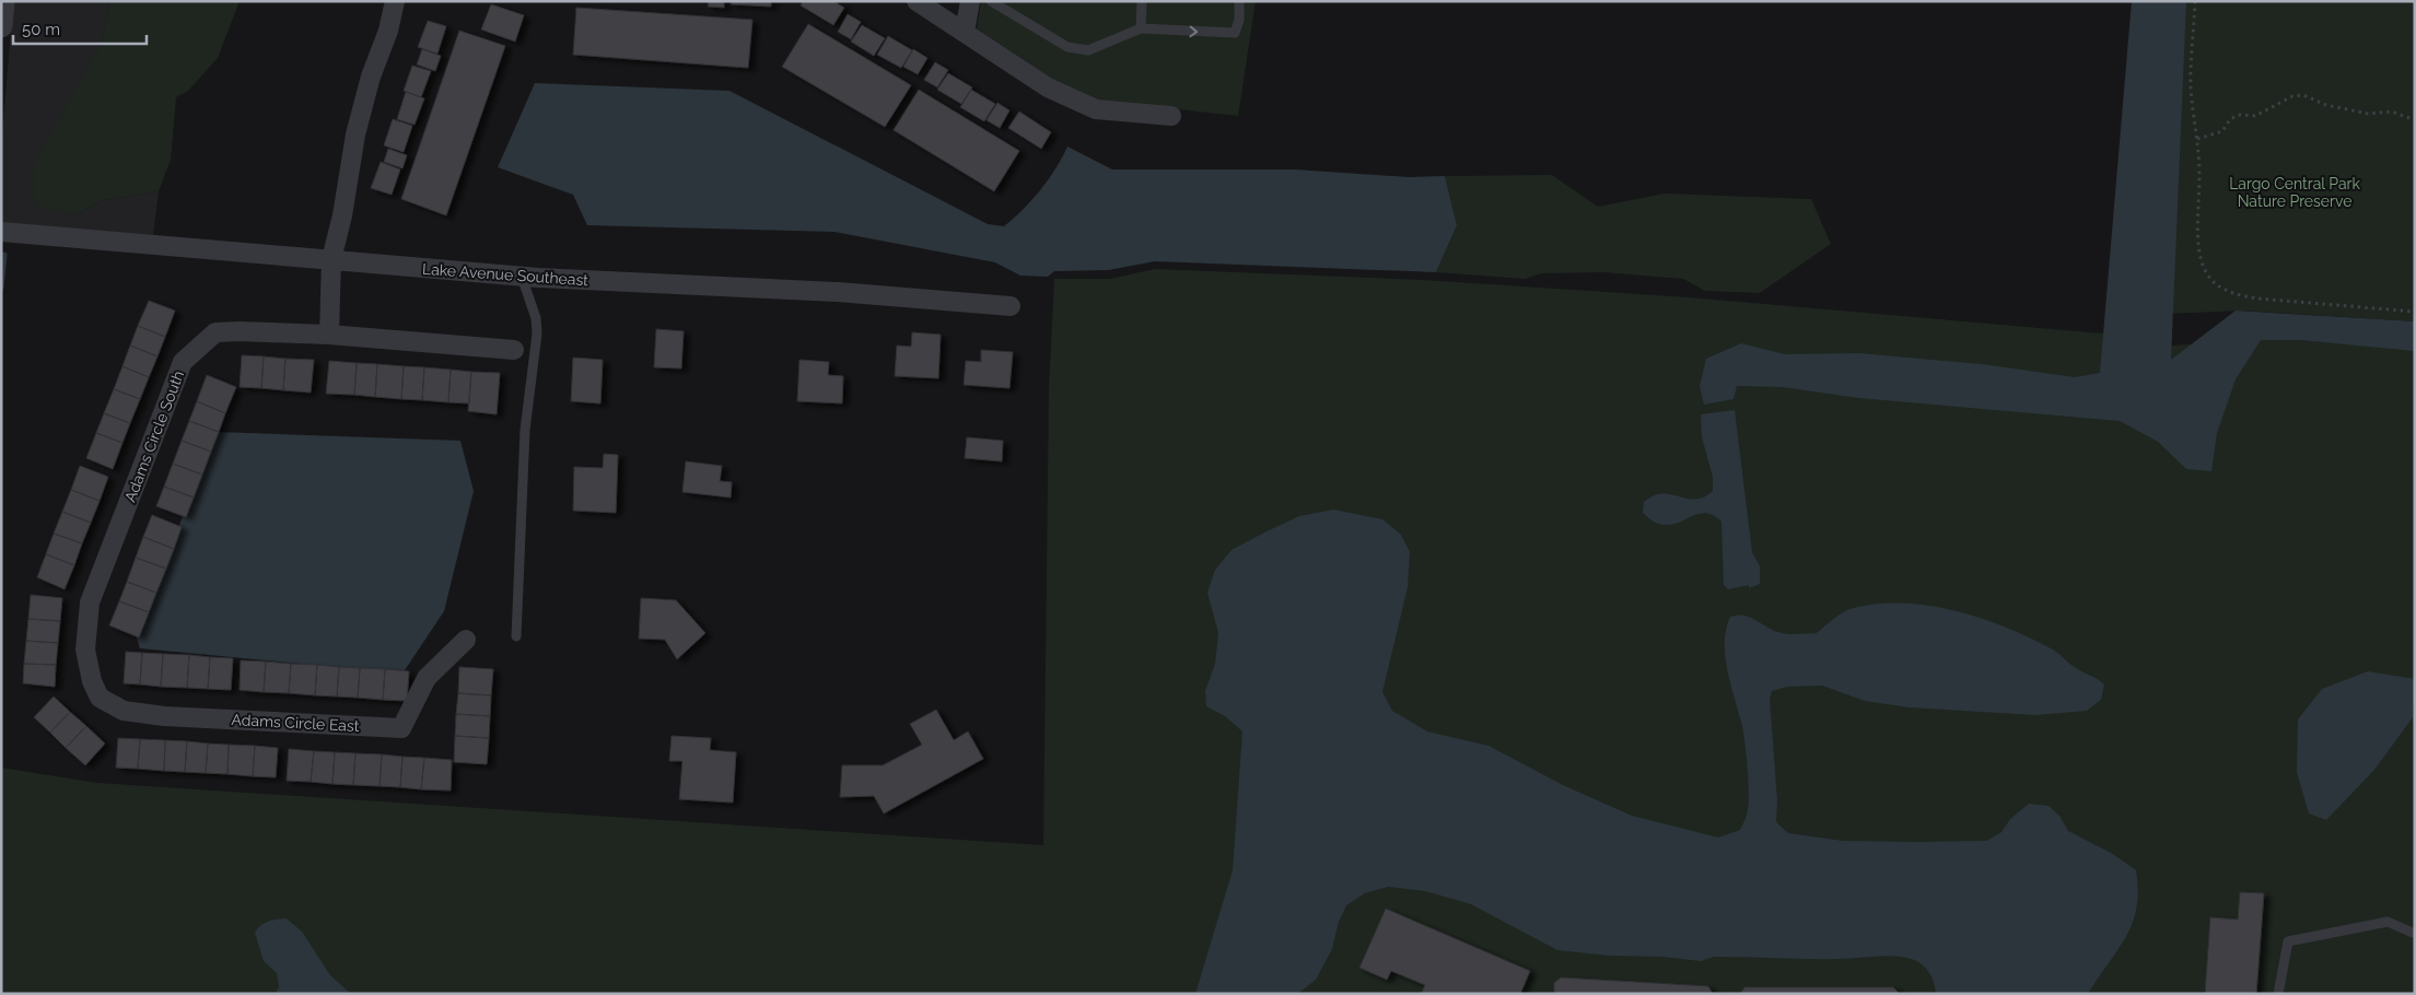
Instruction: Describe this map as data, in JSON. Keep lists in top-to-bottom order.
{
  "streets": {
    "street": ["Lake Avenue Southeast", "Adams Circle South", "Adams Circle East"]
  },
  "crossings": [
    ["Adams Circle South", "Adams Circle East"]
  ],
  "parks": ["Largo Central Park Nature Preserve"],
  "scale_bar": "50 m"
}
